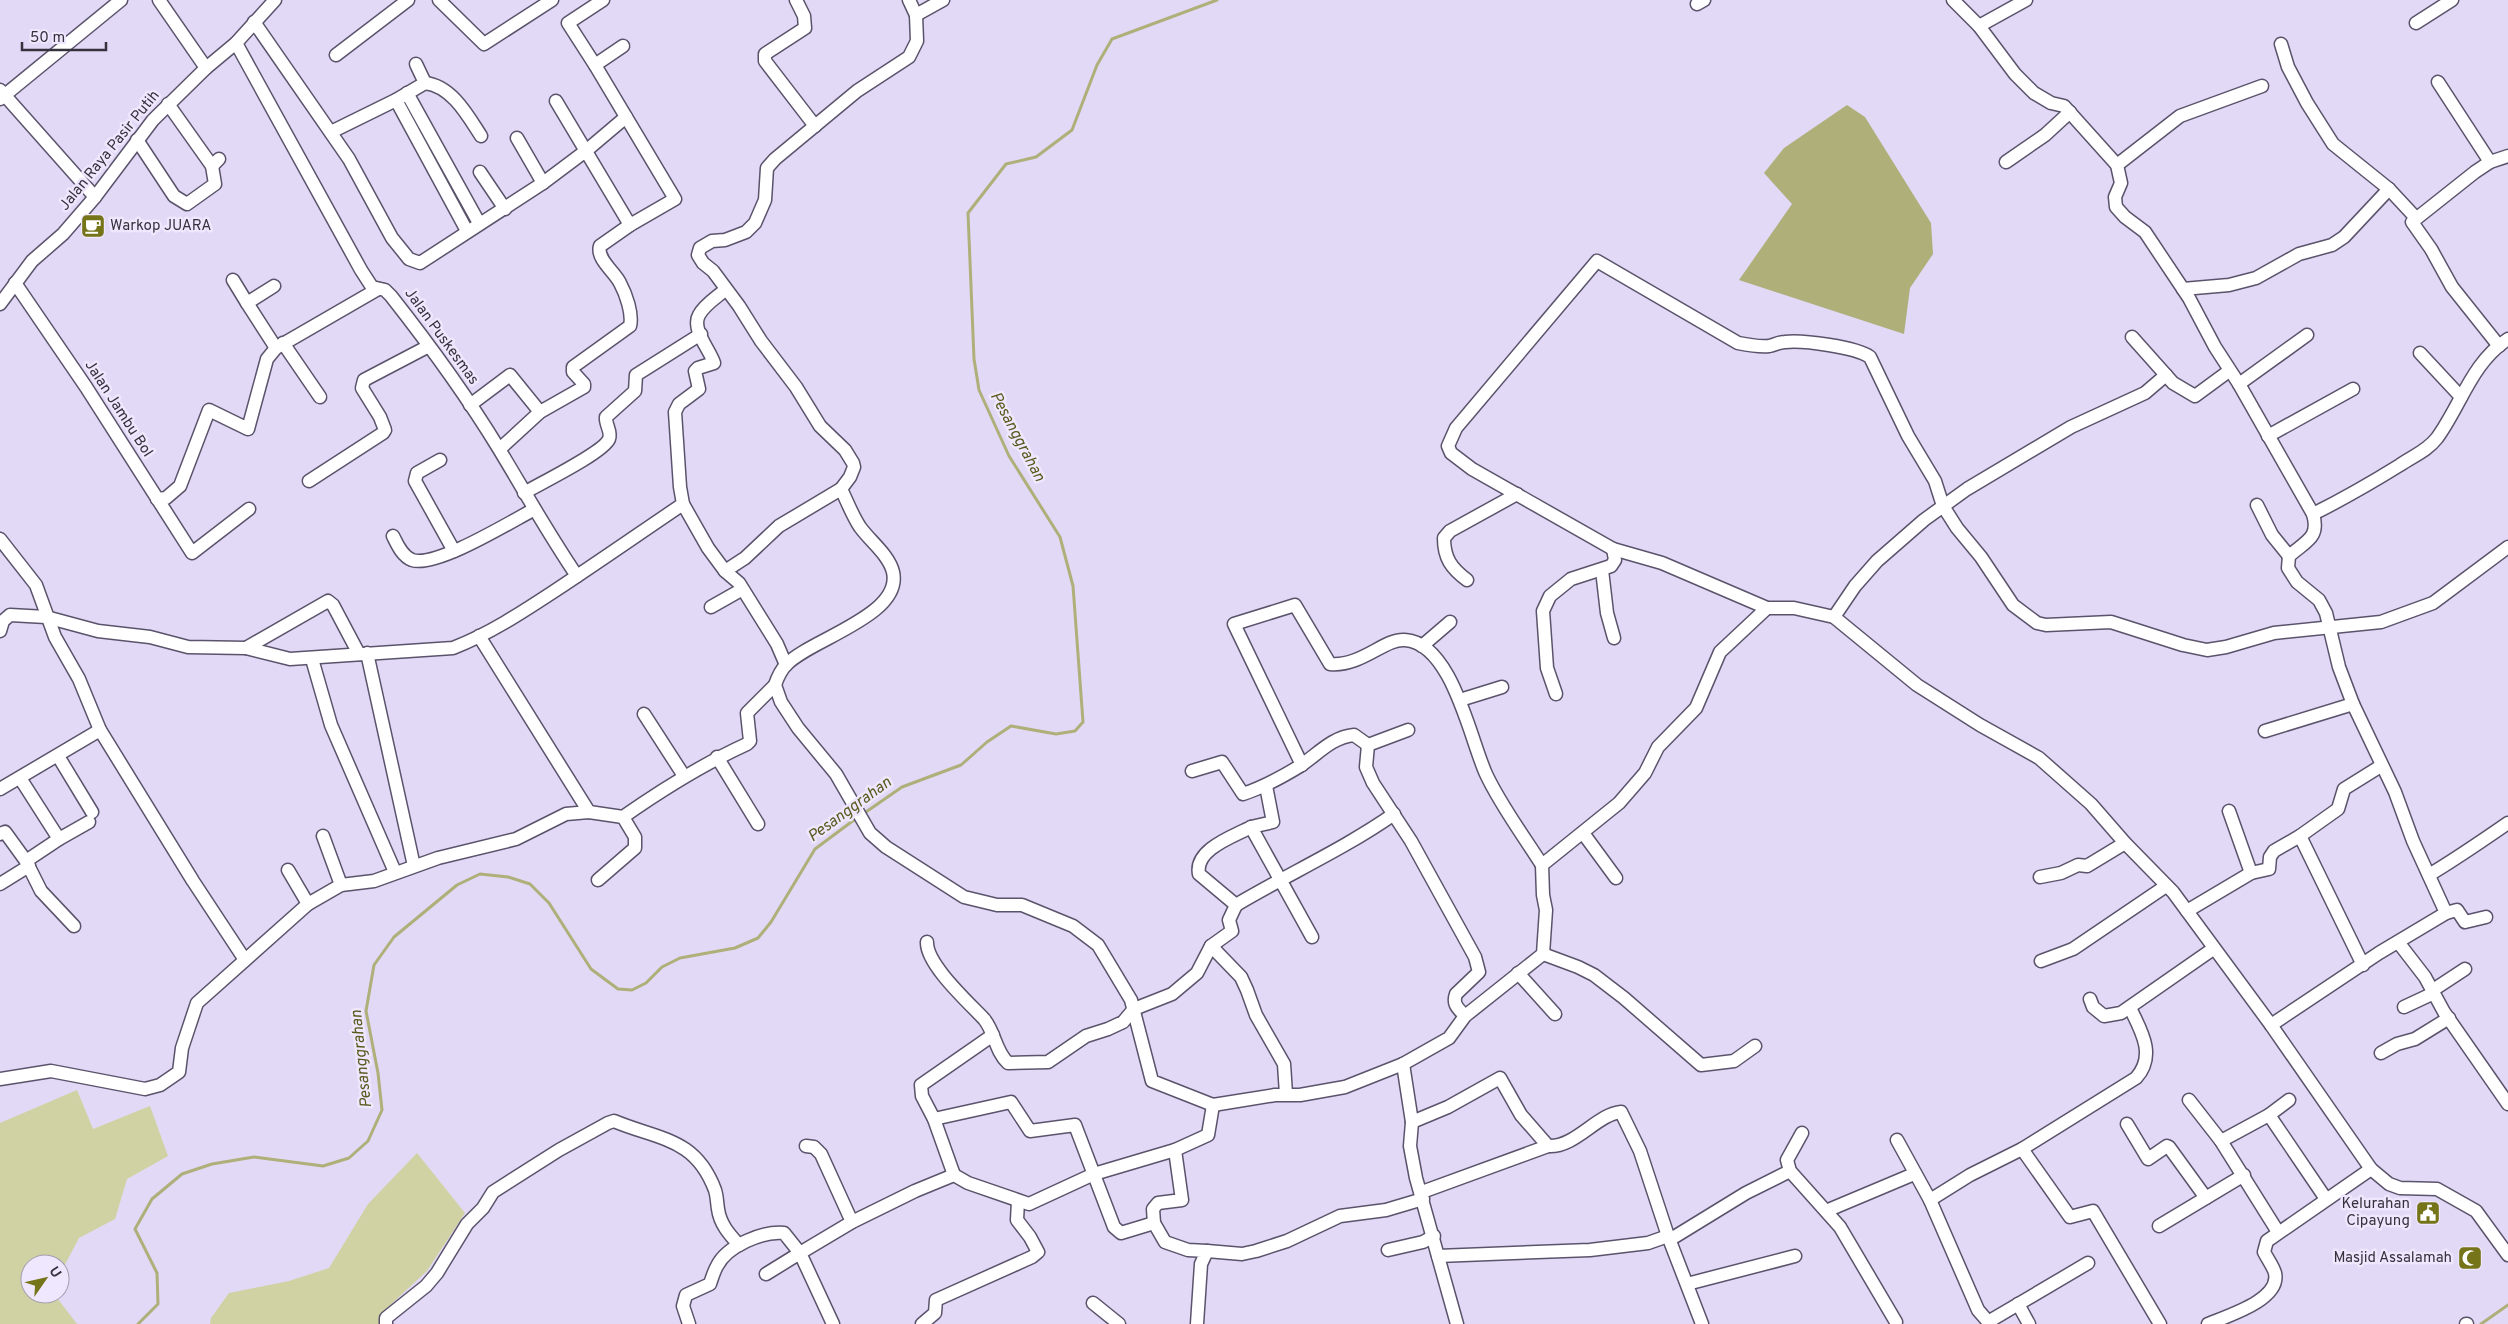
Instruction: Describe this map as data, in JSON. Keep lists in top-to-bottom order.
{
  "streets": {
    "street": ["Jalan Raya Pasir Putih", "Jalan Puskesmas", "Jalan Jambu Bol"]
  },
  "crossings": [
    ["Jalan Raya Pasir Putih", "Jalan Puskesmas"],
    ["Jalan Raya Pasir Putih", "Jalan Jambu Bol"]
  ],
  "water": ["Pesanggrahan"],
  "places": {
    "cafe": ["Warkop JUARA"],
    "public building": ["Kelurahan Cipayung"],
    "mosque": ["Masjid Assalamah"]
  },
  "scale_bar": "50 m",
  "north": "top right"
}
